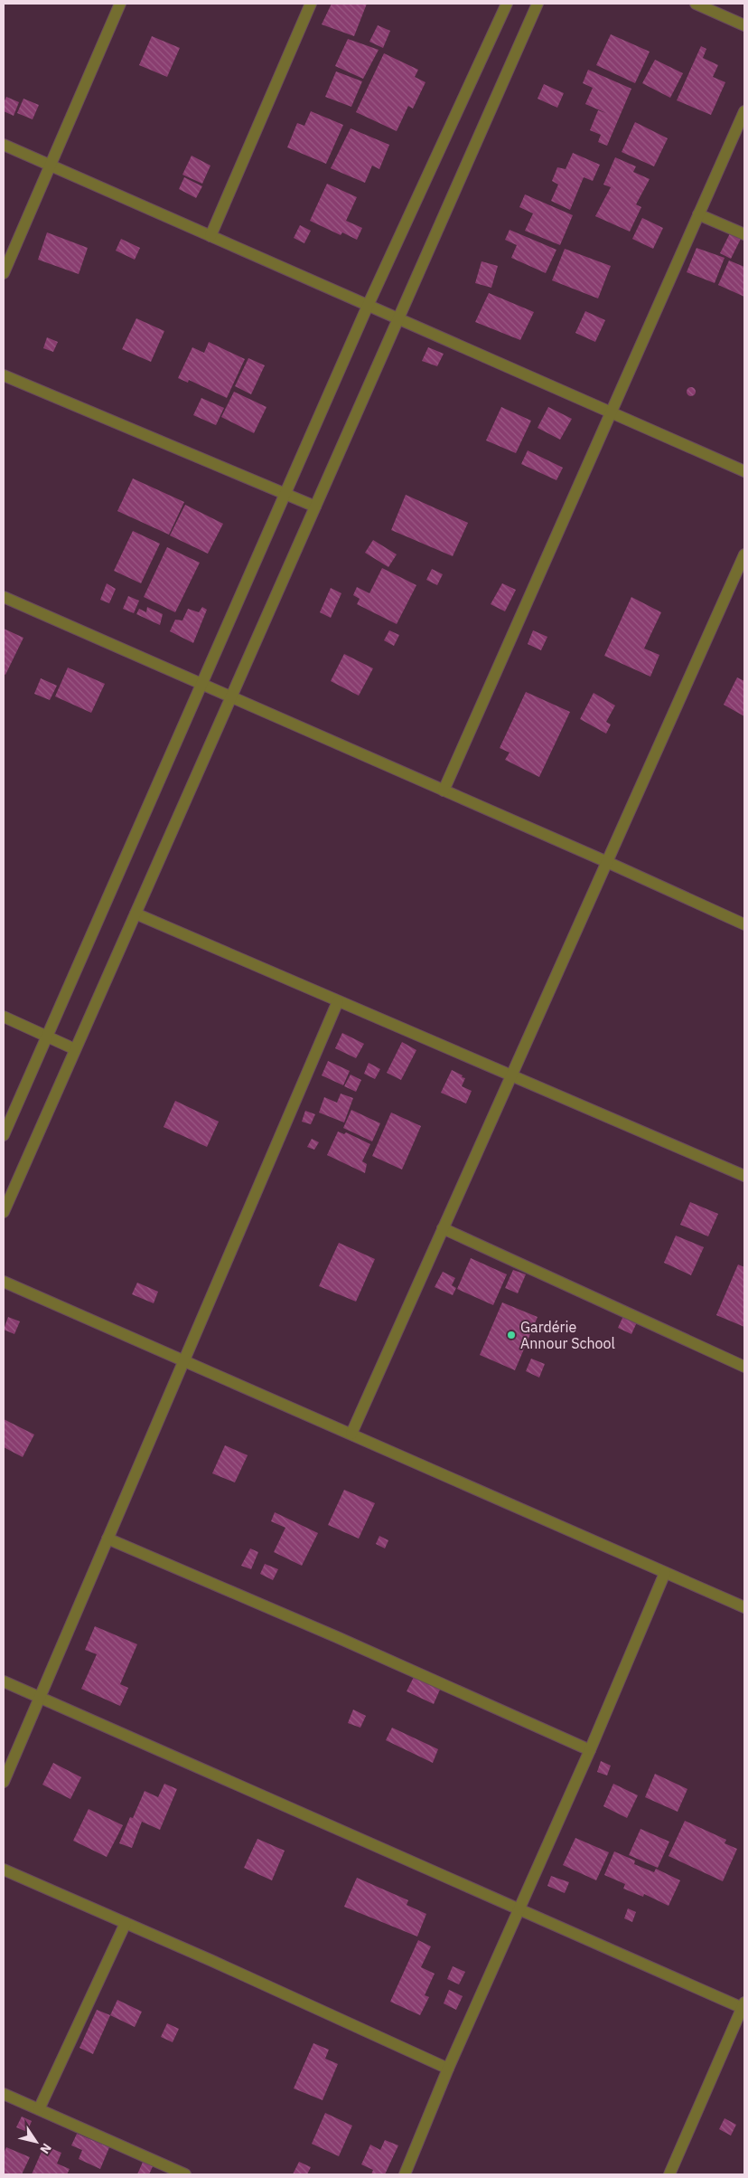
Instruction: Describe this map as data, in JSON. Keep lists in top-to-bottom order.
{
  "places": ["Gardérie Annour School"],
  "north": "bottom right"
}
